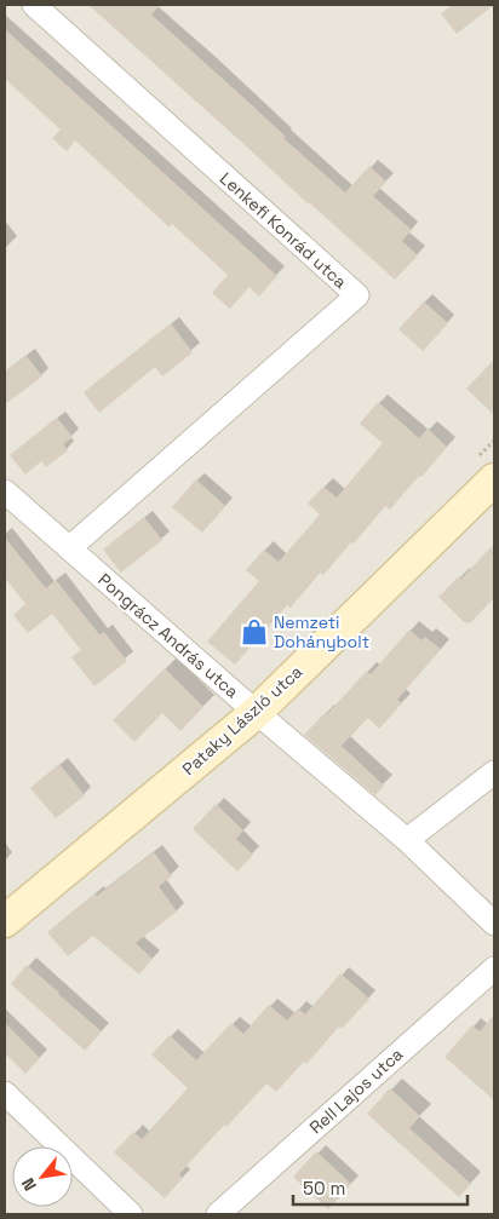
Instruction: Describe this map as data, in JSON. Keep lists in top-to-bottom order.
{
  "streets": {
    "street": [
      "Lenkefi Konrád utca",
      "Pongrácz András utca",
      "Pataky László utca",
      "Rell Lajos utca"
    ]
  },
  "crossings": [
    ["Lenkefi Konrád utca", "Pongrácz András utca"],
    ["Pongrácz András utca", "Pataky László utca"]
  ],
  "places": {
    "shop": ["Nemzeti Dohánybolt"]
  },
  "scale_bar": "50 m",
  "north": "bottom left"
}
